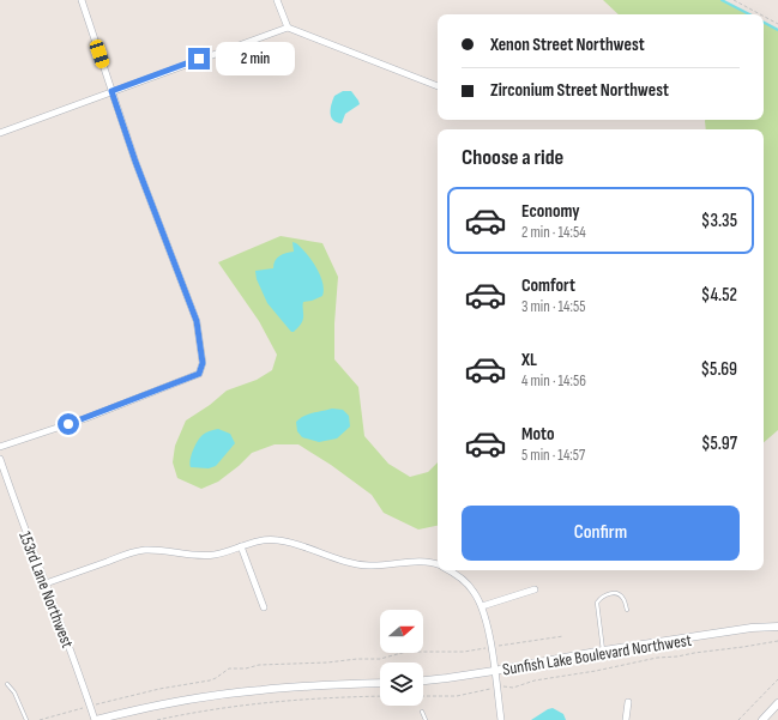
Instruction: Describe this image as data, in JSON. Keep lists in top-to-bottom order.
{
  "streets": {
    "street": ["153rd Lane Northwest", "Sunfish Lake Boulevard Northwest"]
  },
  "north": "right",
  "page": {
    "banner": ["Xenon Street Northwest", "Zirconium Street Northwest"],
    "bubble": "2 min",
    "heading": "Choose a ride",
    "list": [
      {
        "name": "Economy",
        "note": "2 min · 14:54",
        "value": "$3.35"
      },
      {
        "name": "Comfort",
        "note": "3 min · 14:55",
        "value": "$4.52"
      },
      {
        "name": "XL",
        "note": "4 min · 14:56",
        "value": "$5.69"
      },
      {
        "name": "Moto",
        "note": "5 min · 14:57",
        "value": "$5.97"
      }
    ],
    "buttons": "Confirm"
  }
}
